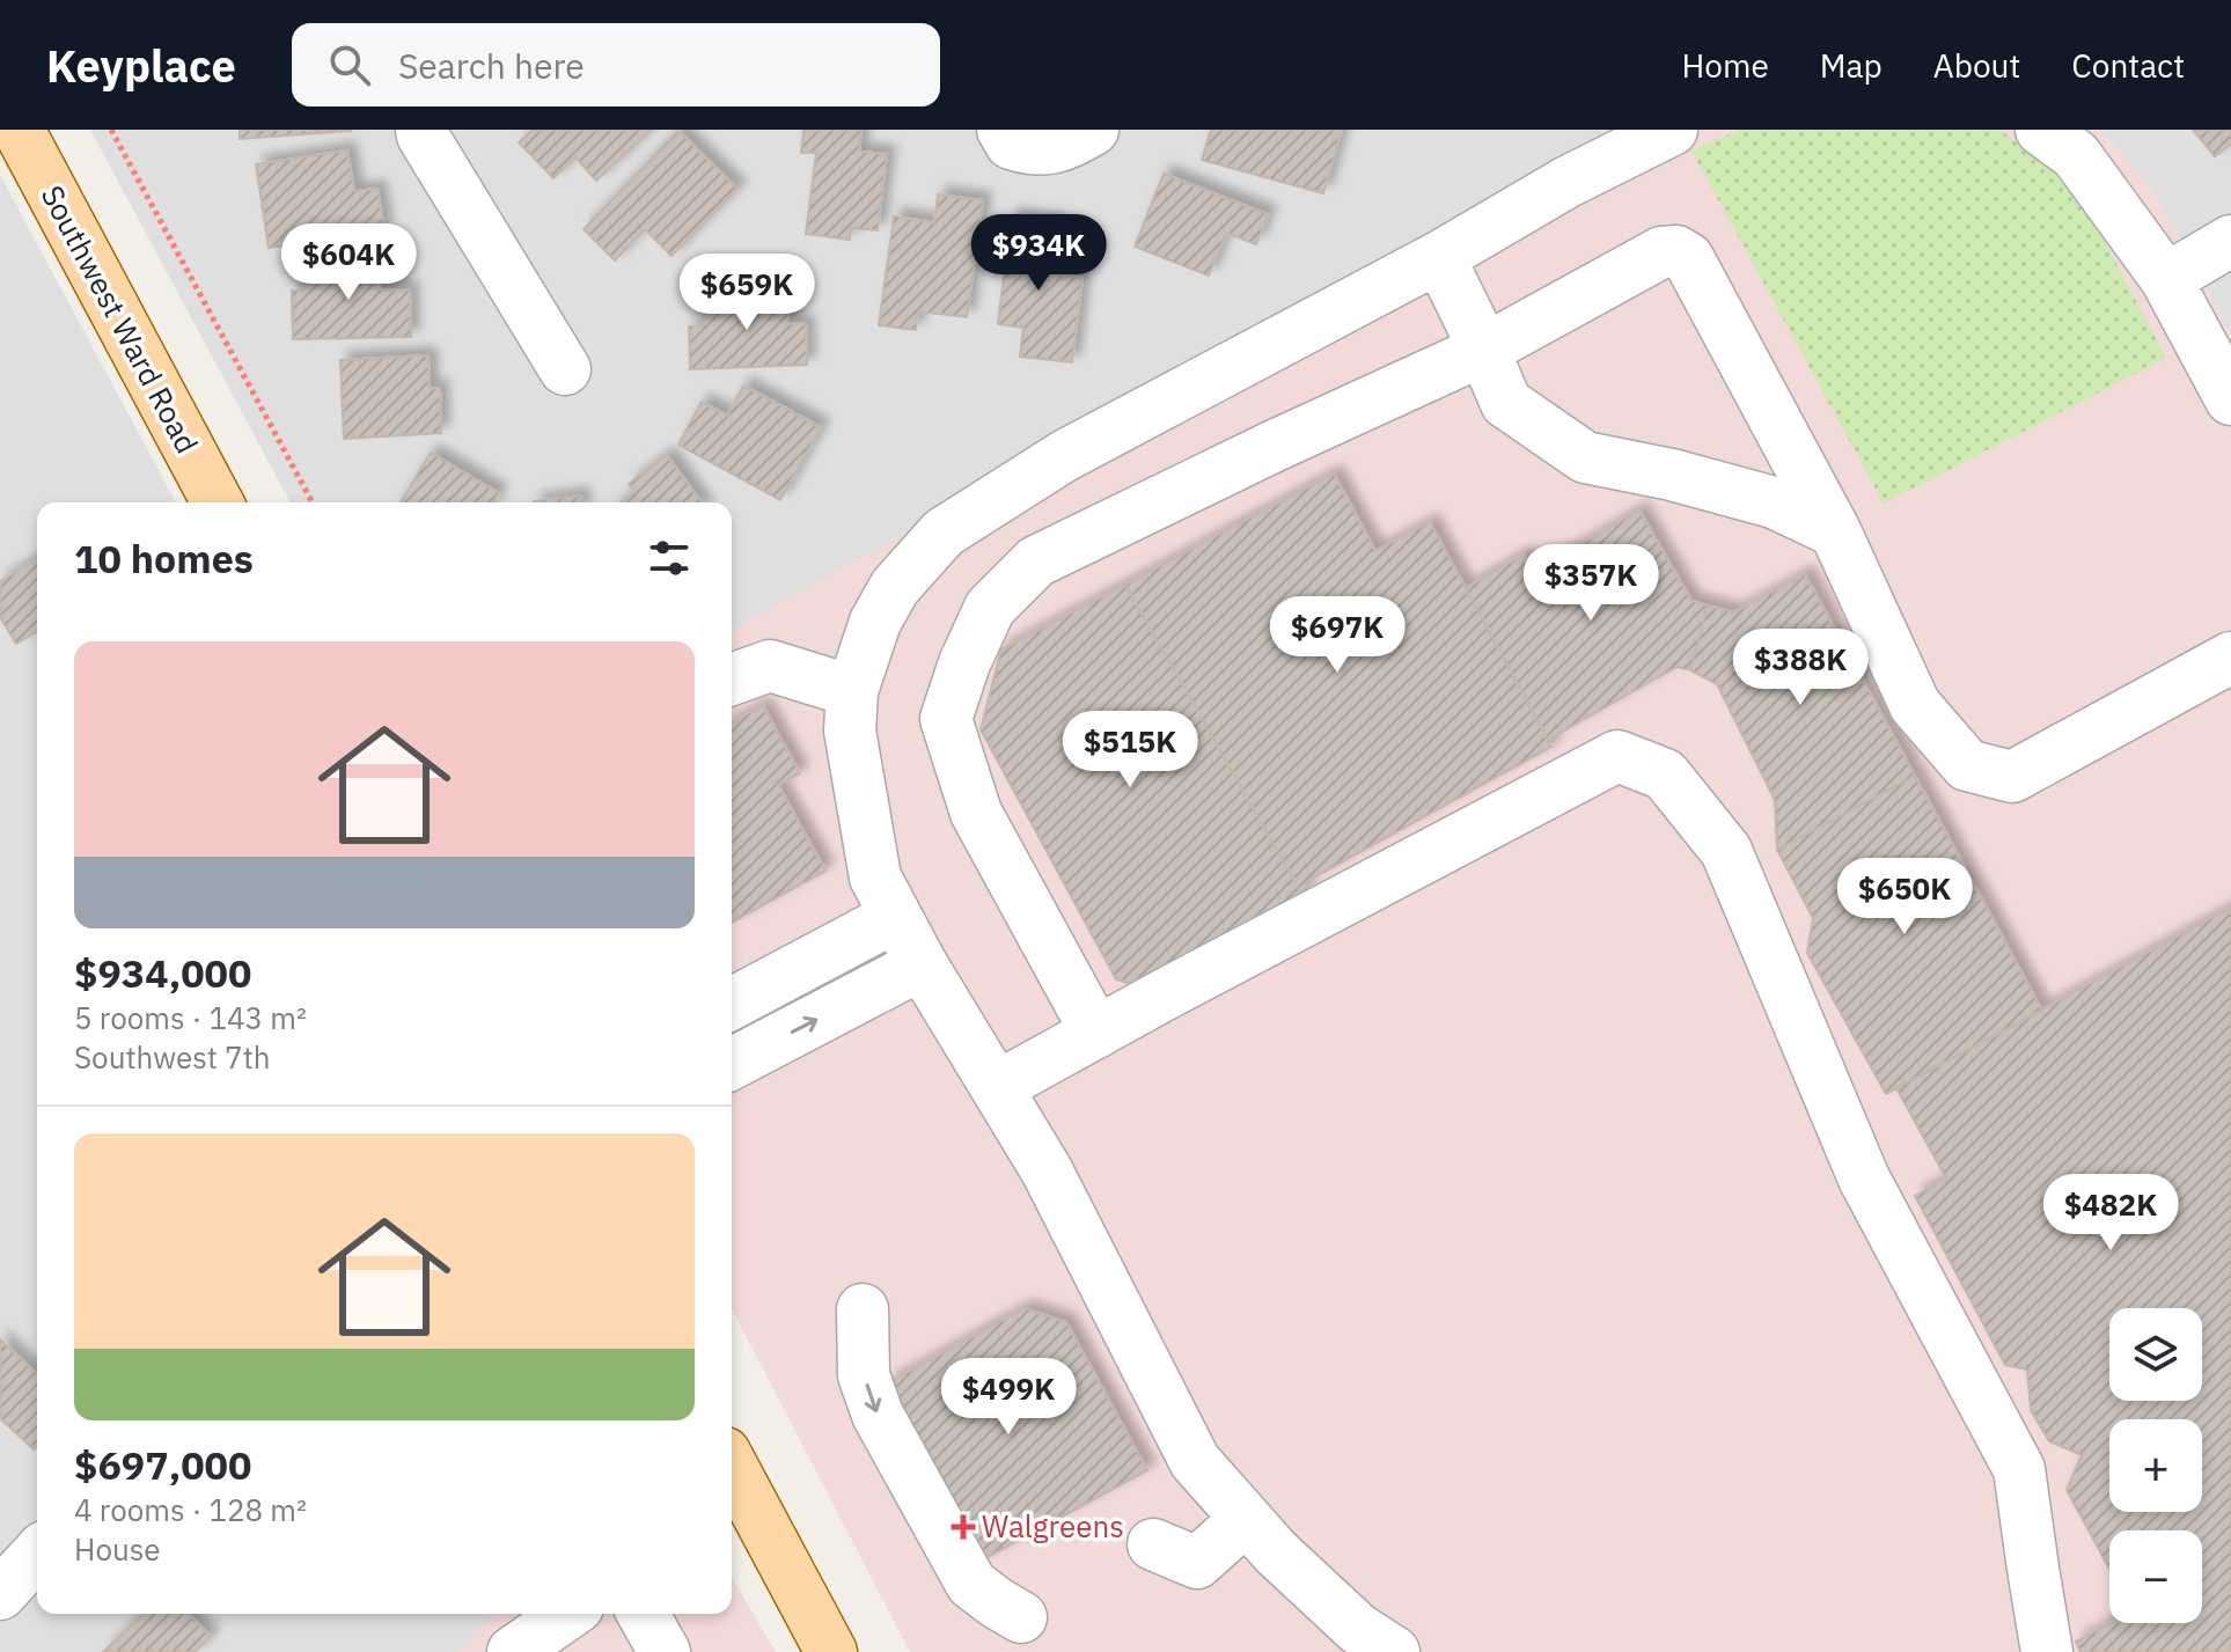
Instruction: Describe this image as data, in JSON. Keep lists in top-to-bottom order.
{
  "streets": {
    "main road": ["Southwest Ward Road"]
  },
  "places": {
    "health": ["Walgreens"]
  },
  "page": {
    "header": "Keyplace",
    "search": "Search here",
    "nav": [
      "Home",
      "Map",
      "About",
      "Contact"
    ],
    "price": [
      "$934K",
      "$604K",
      "$659K",
      "$357K",
      "$697K",
      "$388K",
      "$515K",
      "$650K",
      "$482K",
      "$499K"
    ],
    "heading": "10 homes",
    "list": [
      {
        "name": "$934,000",
        "note": "5 rooms · 143 m² · Southwest 7th"
      },
      {
        "name": "$697,000",
        "note": "4 rooms · 128 m² · House"
      }
    ],
    "map_buttons": ["+", "−"]
  }
}
